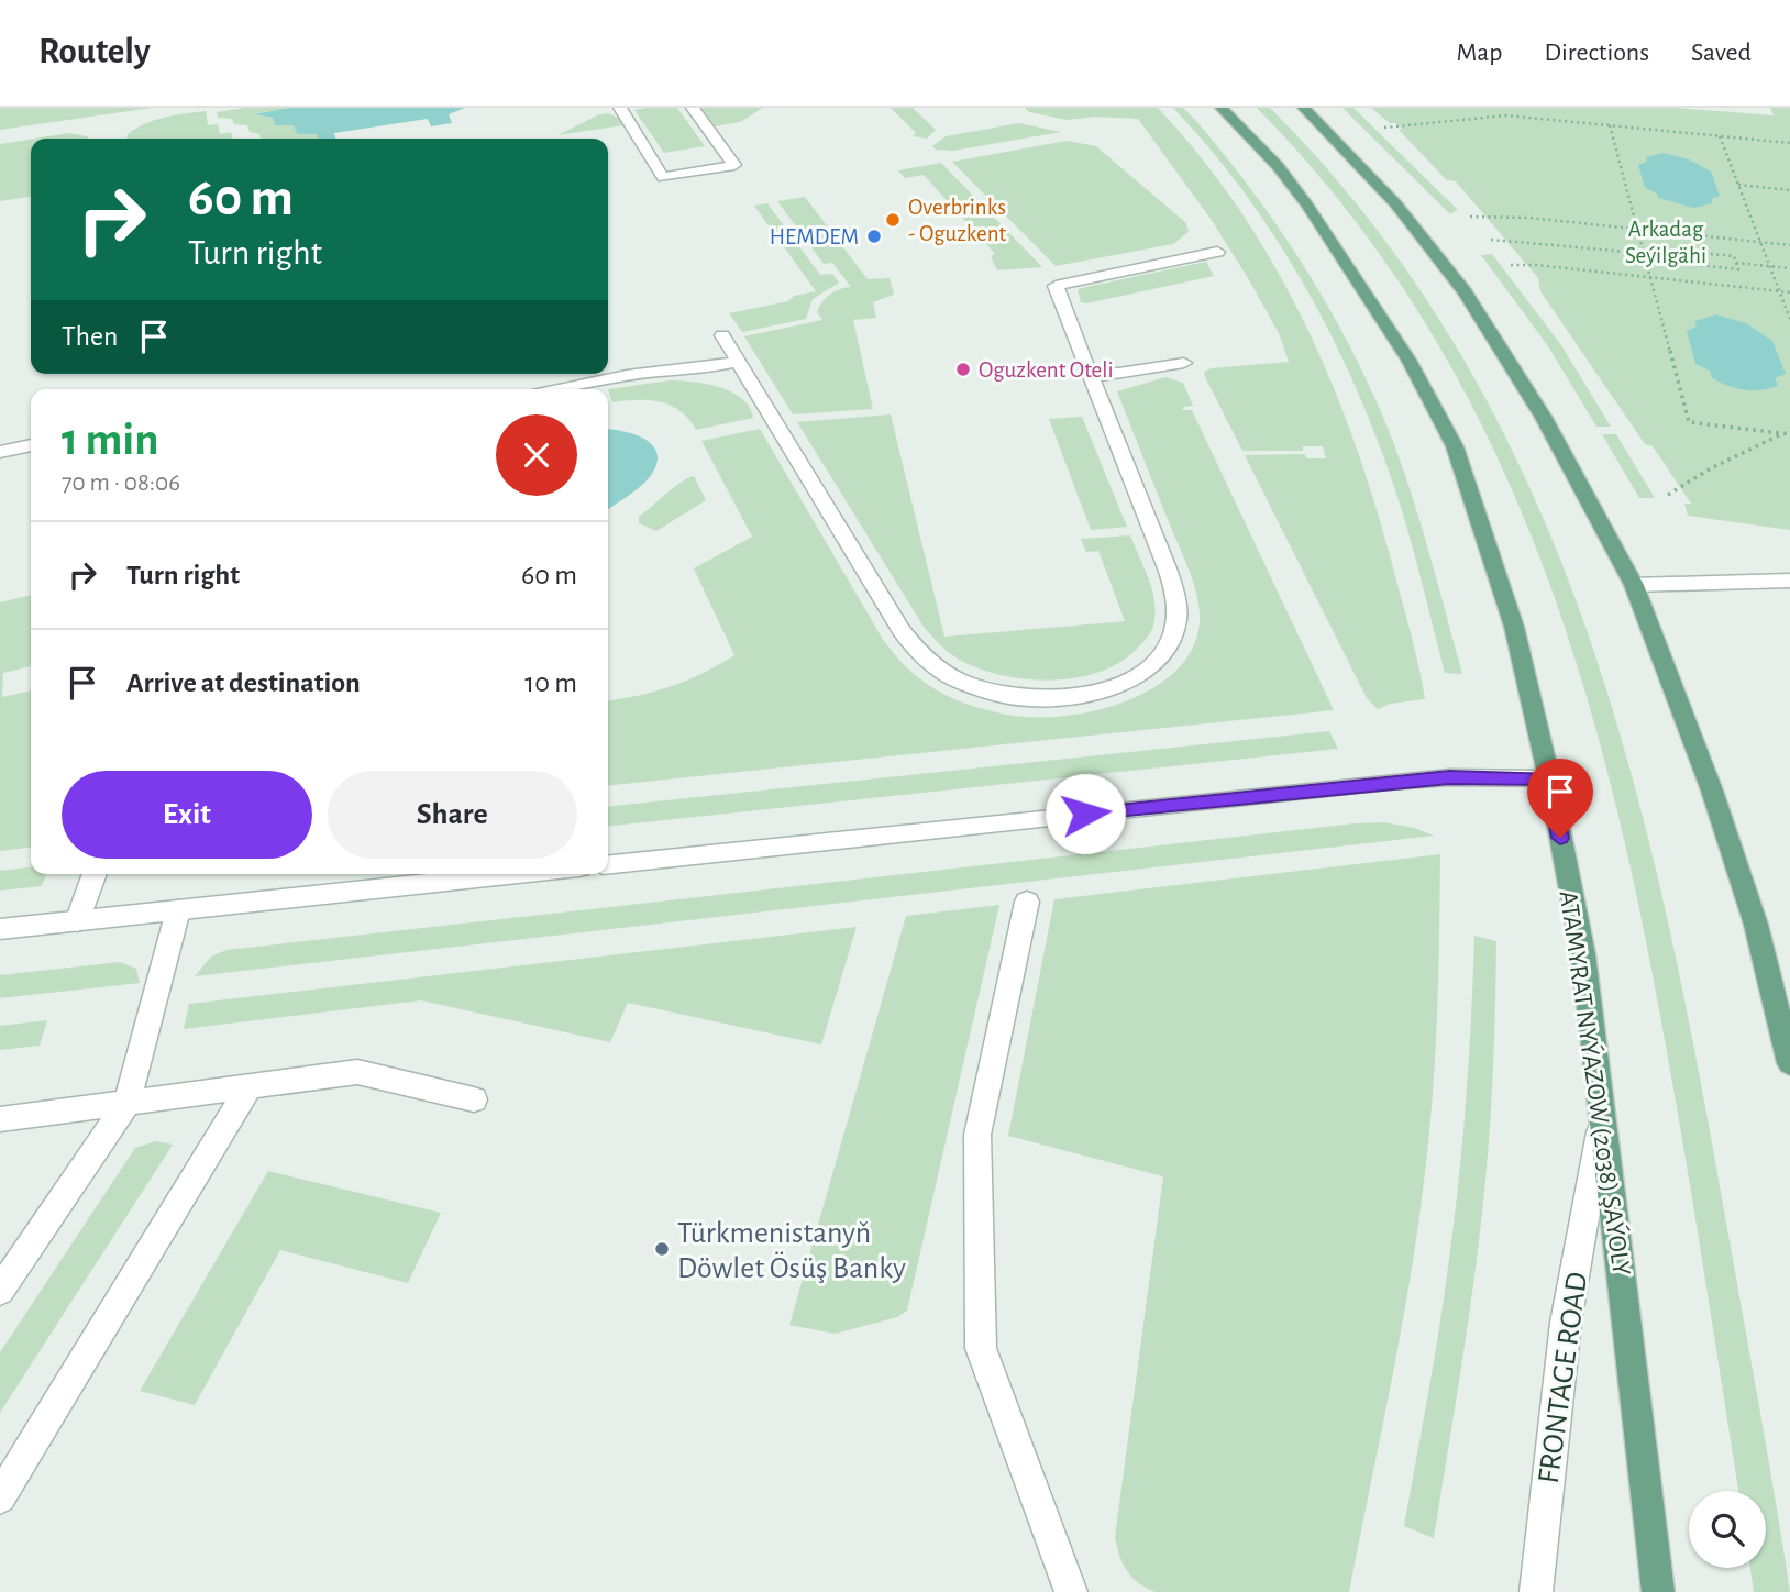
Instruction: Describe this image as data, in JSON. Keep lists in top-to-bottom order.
{
  "streets": {
    "main road": ["ATAMYRAT NYÝAZOW (2038) ŞAÝOLY"],
    "street": ["FRONTAGE ROAD"]
  },
  "crossings": [
    ["ATAMYRAT NYÝAZOW (2038) ŞAÝOLY", "FRONTAGE ROAD"]
  ],
  "parks": ["Arkadag Seýilgähi"],
  "places": [
    "Overbrinks - Oguzkent",
    "HEMDEM",
    "Oguzkent Oteli",
    "Türkmenistanyň Döwlet Ösüş Banky"
  ],
  "page": {
    "header": "Routely",
    "nav": ["Map", "Directions", "Saved"],
    "turn": ["60 m", "Turn right"],
    "then": "Then",
    "heading": ["1 min", "70 m · 08:06"],
    "list": [
      {
        "name": "Turn right",
        "value": "60 m"
      },
      {
        "name": "Arrive at destination",
        "value": "10 m"
      }
    ],
    "buttons": ["Exit", "Share"]
  }
}
